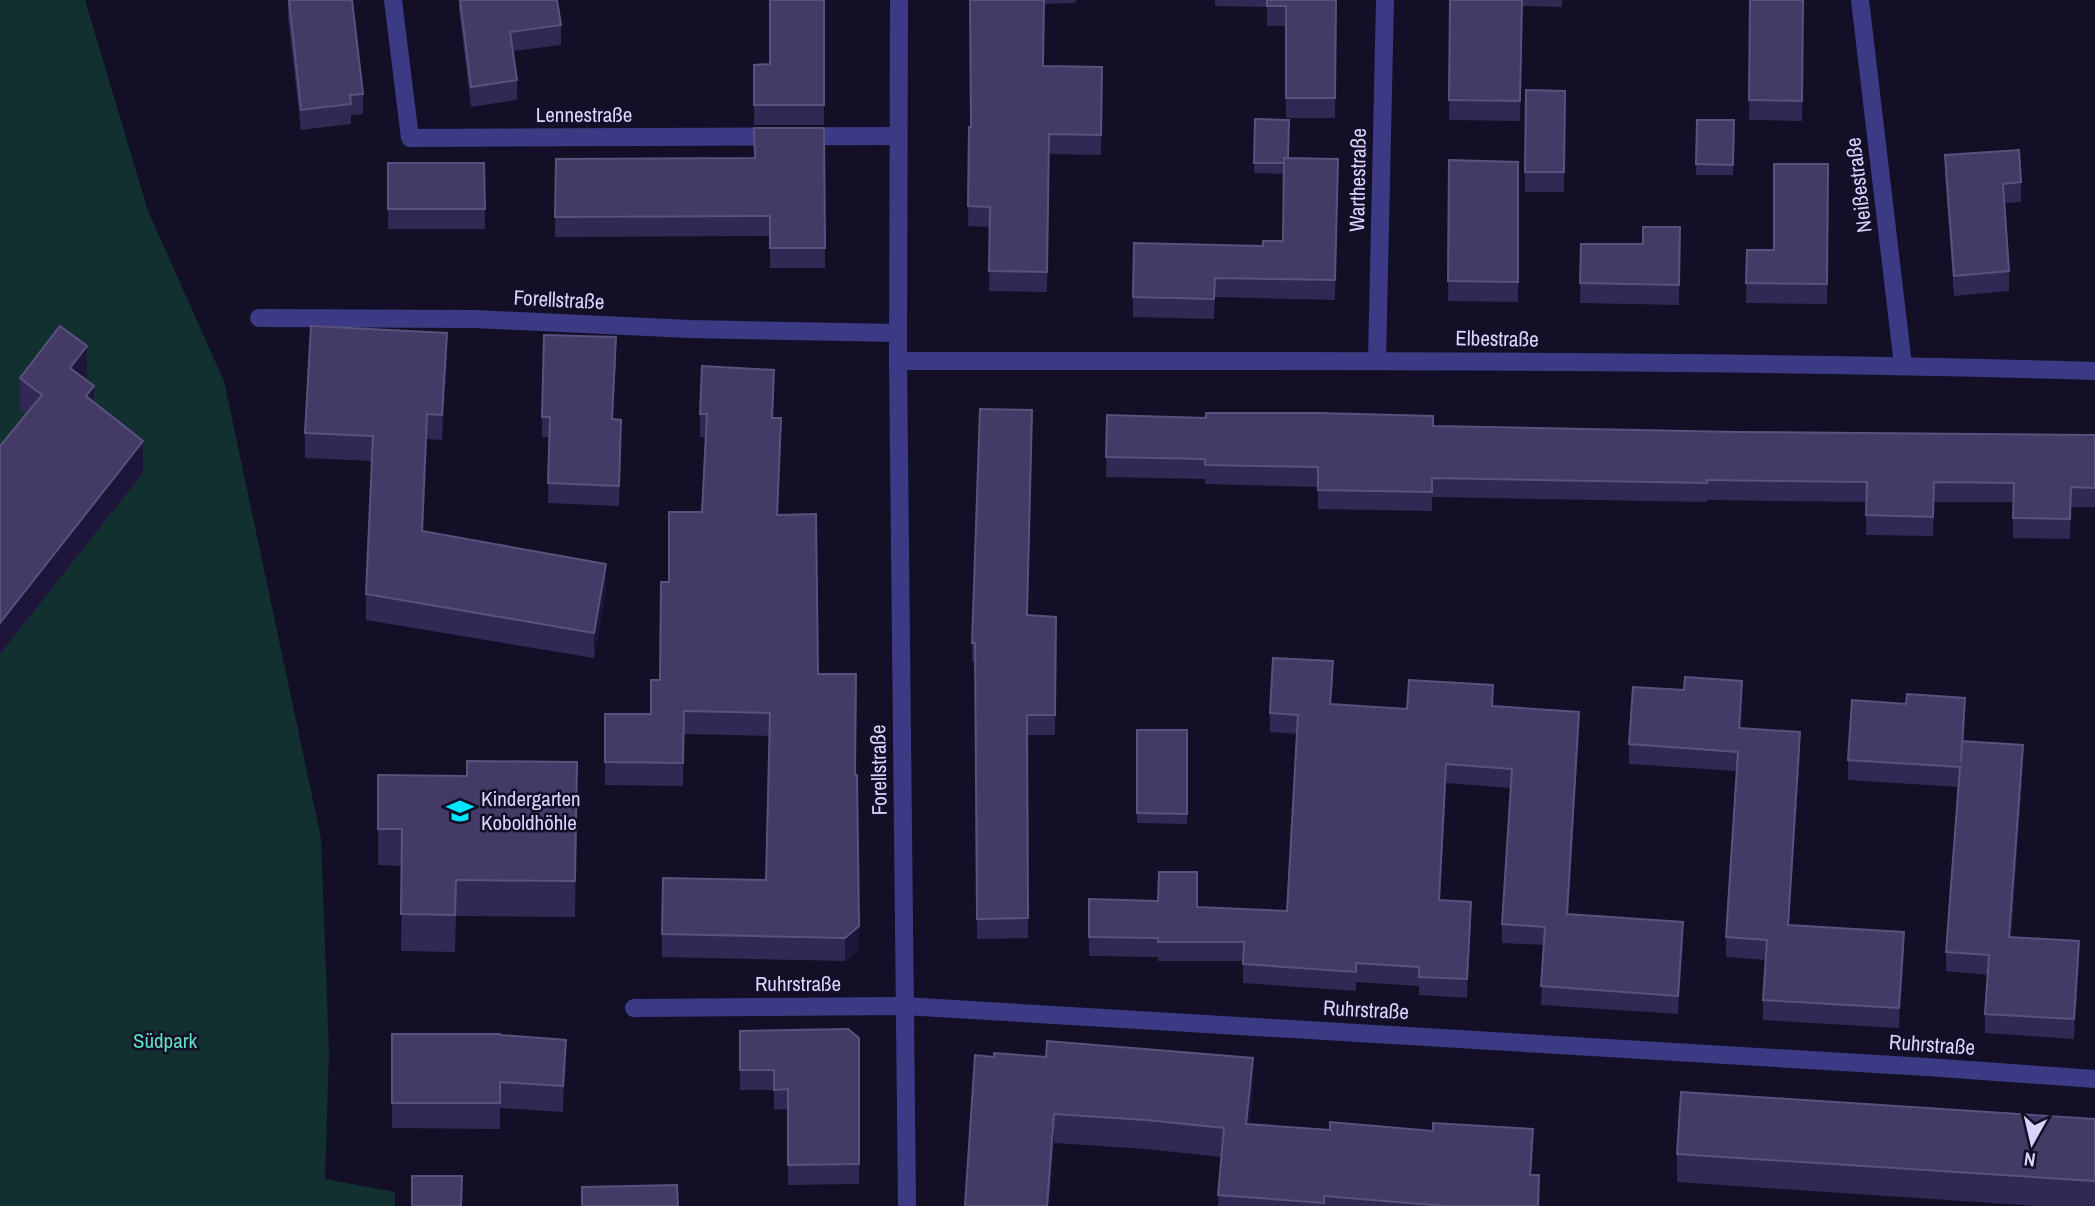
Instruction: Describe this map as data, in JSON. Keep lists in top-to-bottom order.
{
  "streets": {
    "street": [
      "Lennestraße",
      "Warthestraße",
      "Neißestraße",
      "Forellstraße",
      "Elbestraße",
      "Ruhrstraße"
    ]
  },
  "crossings": [
    ["Lennestraße", "Forellstraße"],
    ["Warthestraße", "Elbestraße"],
    ["Neißestraße", "Elbestraße"],
    ["Forellstraße", "Elbestraße"],
    ["Forellstraße", "Ruhrstraße"]
  ],
  "parks": ["Südpark"],
  "places": {
    "school or university": ["Kindergarten Koboldhöhle"]
  },
  "north": "bottom"
}
